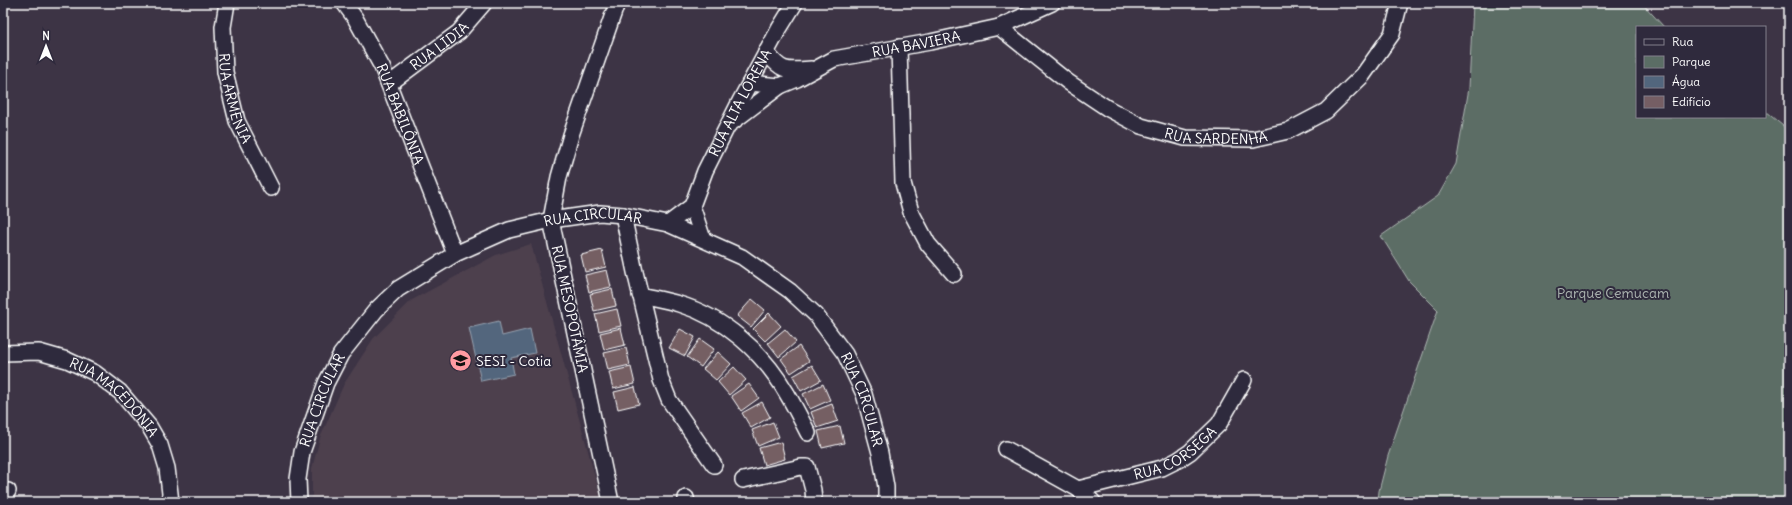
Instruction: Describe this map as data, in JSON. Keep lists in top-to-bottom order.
{
  "streets": {
    "street": [
      "RUA BAVIERA",
      "RUA LIDIA",
      "RUA ARMENIA",
      "RUA ALTA LORENA",
      "RUA BABILÔNIA",
      "RUA SARDENHA",
      "RUA CIRCULAR",
      "RUA MESOPOTÂMIA",
      "RUA MACEDÔNIA",
      "RUA CORSEGA"
    ]
  },
  "crossings": [
    ["RUA BAVIERA", "RUA ALTA LORENA"],
    ["RUA BAVIERA", "RUA SARDENHA"],
    ["RUA LIDIA", "RUA BABILÔNIA"],
    ["RUA BABILÔNIA", "RUA CIRCULAR"],
    ["RUA CIRCULAR", "RUA MESOPOTÂMIA"]
  ],
  "parks": ["Parque Cemucam"],
  "places": {
    "school or university": ["SESI - Cotia"]
  },
  "legend": [
    "Rua",
    "Parque",
    "Água",
    "Edifício"
  ],
  "north": "top"
}
